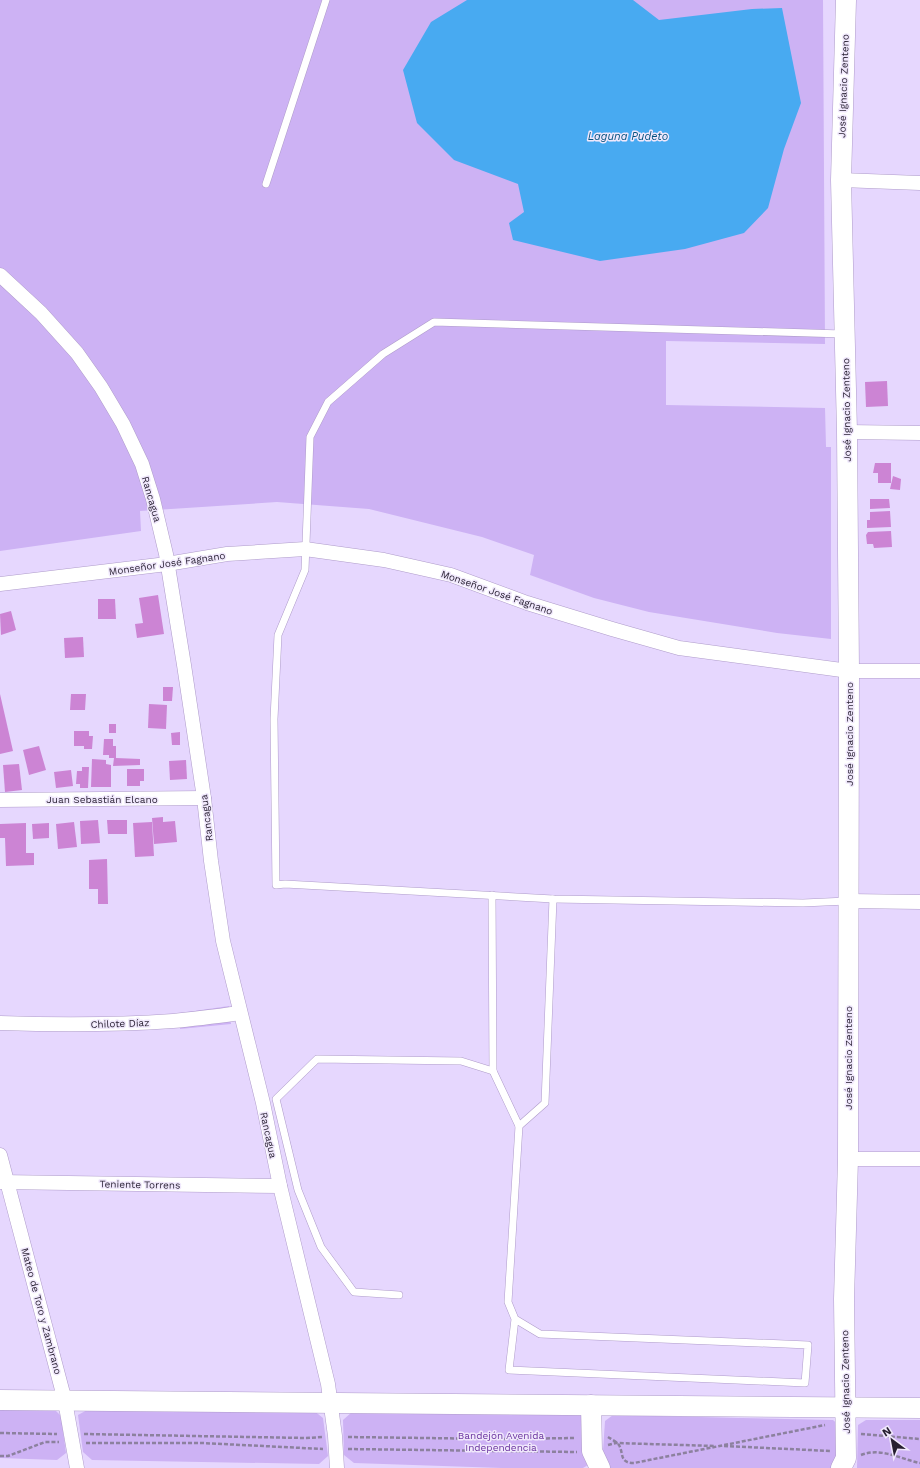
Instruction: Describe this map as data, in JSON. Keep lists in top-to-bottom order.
{
  "streets": {
    "street": [
      "José Ignacio Zenteno",
      "Rancagua",
      "Monseñor José Fagnano",
      "Juan Sebastián Elcano",
      "Chilote Díaz",
      "Teniente Torrens",
      "Mateo de Toro y Zambrano"
    ]
  },
  "crossings": [
    ["José Ignacio Zenteno", "Monseñor José Fagnano"],
    ["Rancagua", "Monseñor José Fagnano"],
    ["Rancagua", "Juan Sebastián Elcano"],
    ["Rancagua", "Chilote Díaz"],
    ["Rancagua", "Teniente Torrens"],
    ["Teniente Torrens", "Mateo de Toro y Zambrano"]
  ],
  "water": ["Laguna Pudeto"],
  "parks": ["Bandejón Avenida Independencia"],
  "north": "top left"
}
